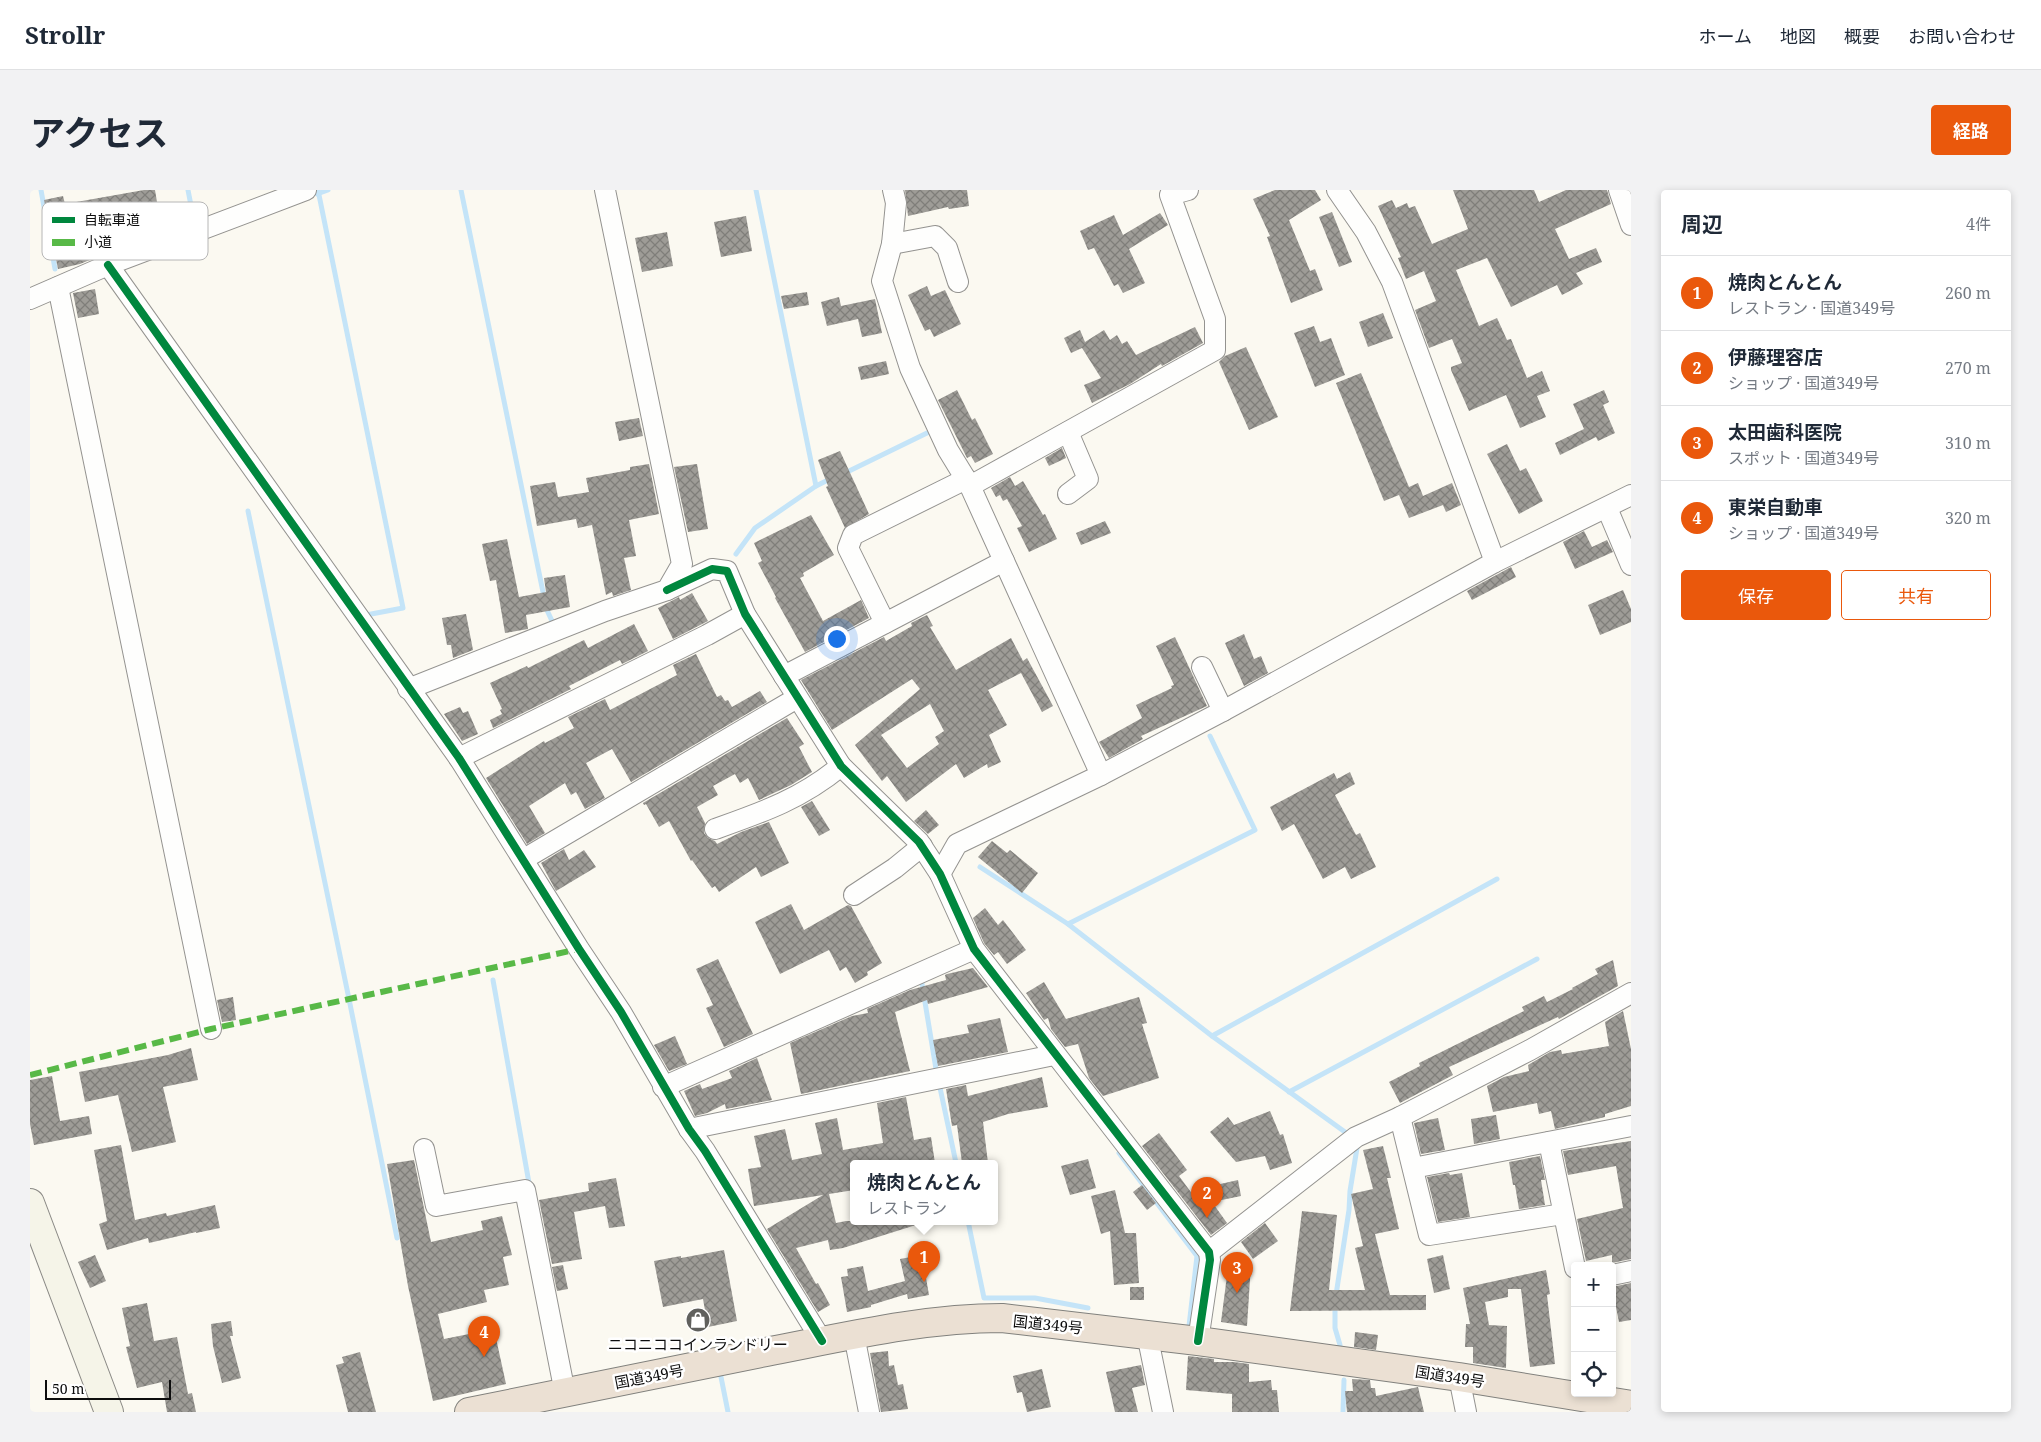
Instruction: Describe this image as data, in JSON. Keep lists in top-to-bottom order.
{
  "streets": {
    "highway": ["国道349号"]
  },
  "places": {
    "shop": ["ニコニココインランドリー"]
  },
  "legend": ["自転車道", "小道"],
  "scale_bar": "50 m",
  "page": {
    "header": "Strollr",
    "nav": [
      "ホーム",
      "地図",
      "概要",
      "お問い合わせ"
    ],
    "title": "アクセス",
    "buttons": [
      "経路",
      ["保存", "共有"]
    ],
    "heading": ["周辺", "4件"],
    "list": [
      {
        "mark": "1",
        "name": "焼肉とんとん",
        "note": "レストラン · 国道349号",
        "value": "260 m"
      },
      {
        "mark": "2",
        "name": "伊藤理容店",
        "note": "ショップ · 国道349号",
        "value": "270 m"
      },
      {
        "mark": "3",
        "name": "太田歯科医院",
        "note": "スポット · 国道349号",
        "value": "310 m"
      },
      {
        "mark": "4",
        "name": "東栄自動車",
        "note": "ショップ · 国道349号",
        "value": "320 m"
      }
    ],
    "popup": ["焼肉とんとん", "レストラン"],
    "pins": [
      "2",
      "1",
      "3",
      "4"
    ],
    "map_buttons": ["+", "−"],
    "scale": "50 m"
  }
}
